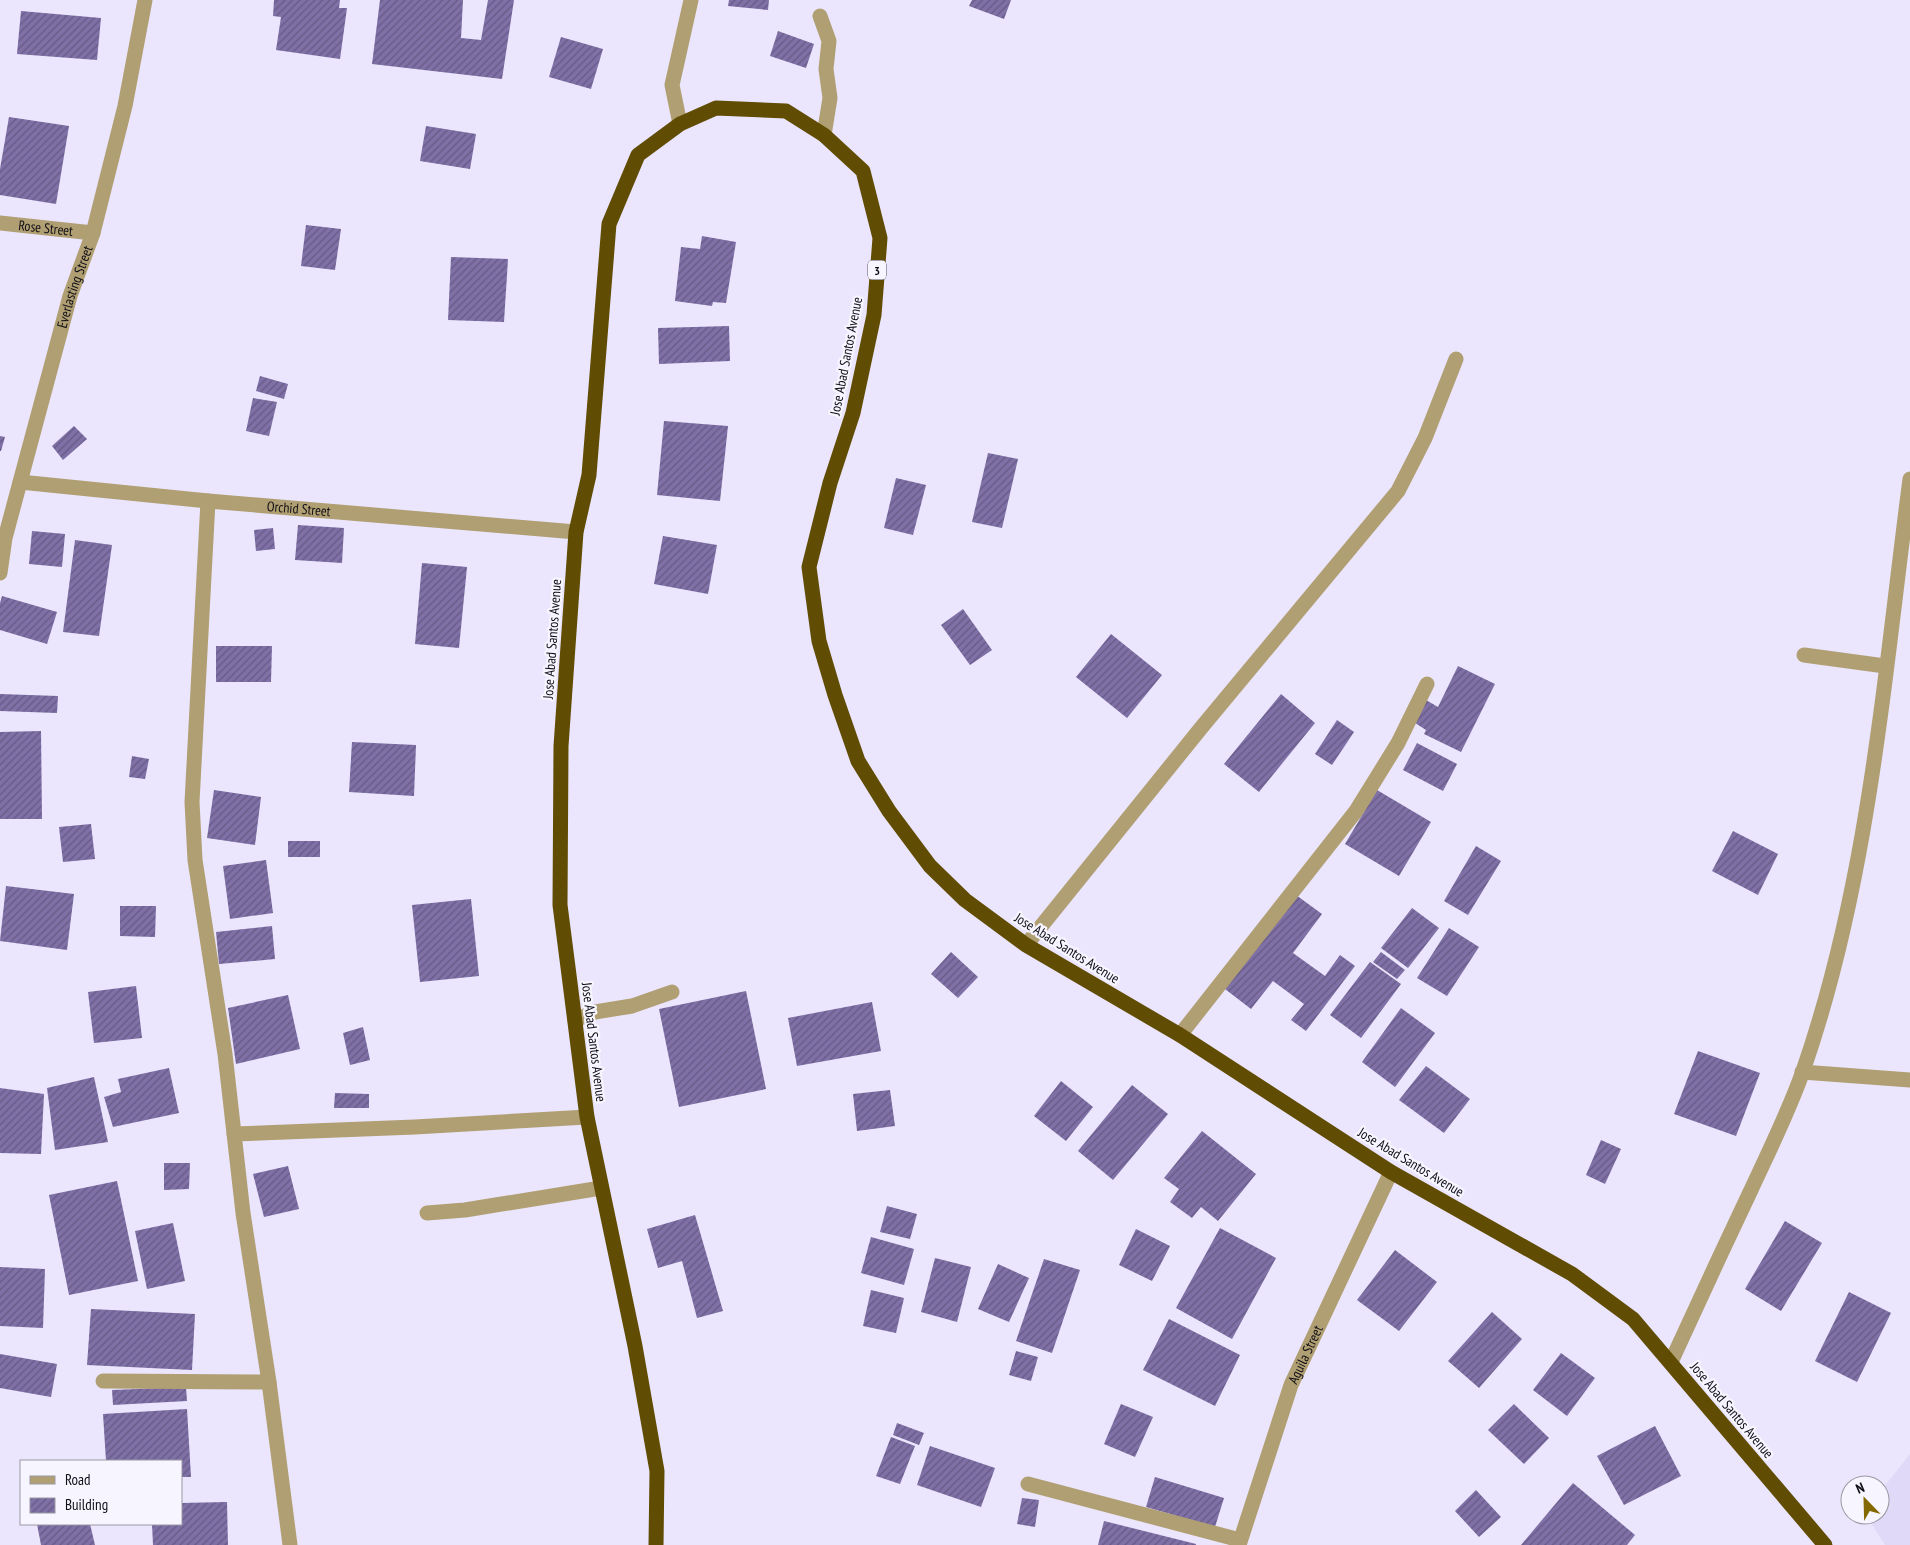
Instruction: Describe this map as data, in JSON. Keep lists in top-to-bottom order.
{
  "streets": {
    "highway": ["3", "Jose Abad Santos Avenue"],
    "street": [
      "Rose Street",
      "Everlasting Street",
      "Orchid Street",
      "Aguila Street"
    ]
  },
  "crossings": [
    ["Rose Street", "Everlasting Street"],
    ["Everlasting Street", "Orchid Street"],
    ["Jose Abad Santos Avenue", "Orchid Street"],
    ["Jose Abad Santos Avenue", "Aguila Street"]
  ],
  "legend": ["Road", "Building"],
  "north": "top left"
}
